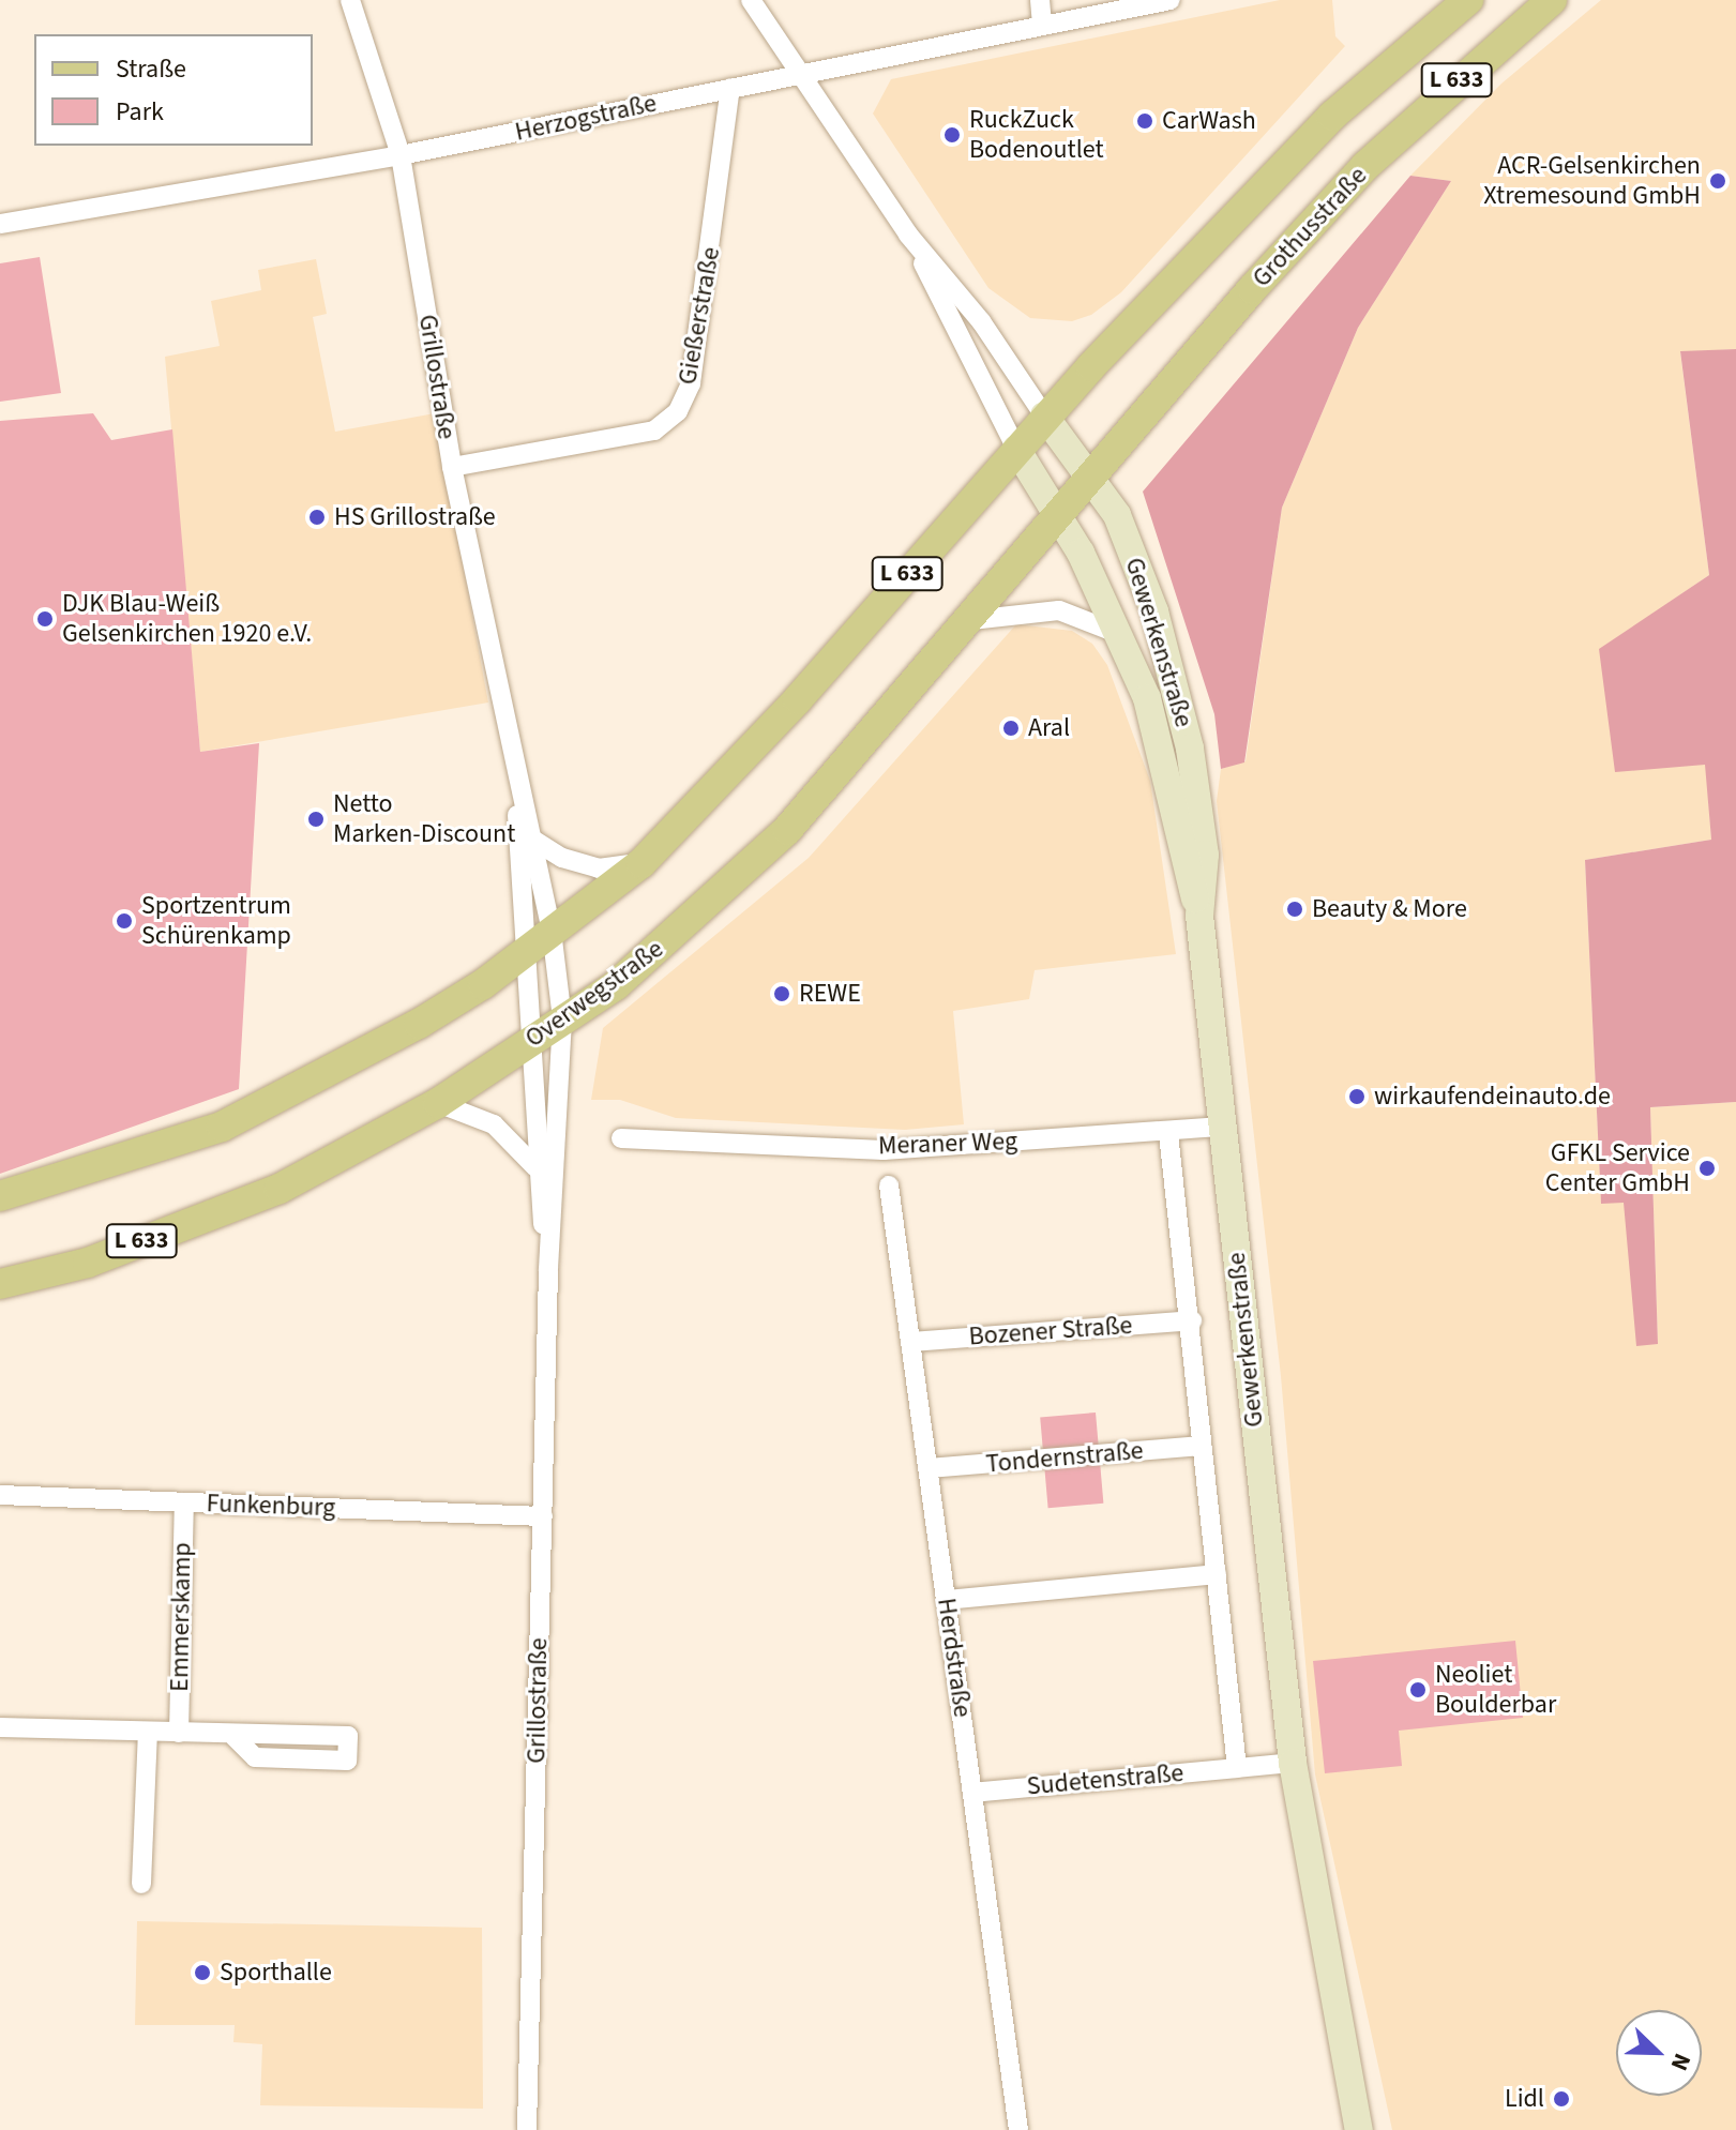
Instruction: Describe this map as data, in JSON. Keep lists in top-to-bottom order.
{
  "streets": {
    "main road": ["L 633", "Grothusstraße", "Overwegstraße"],
    "street": [
      "Herzogstraße",
      "Gießerstraße",
      "Grillostraße",
      "Gewerkenstraße",
      "Meraner Weg",
      "Bozener Straße",
      "Tondernstraße",
      "Funkenburg",
      "Emmerskamp",
      "Herdstraße",
      "Sudetenstraße"
    ]
  },
  "crossings": [
    ["L 633", "Grillostraße"],
    ["L 633", "Gewerkenstraße"],
    ["Herzogstraße", "Gießerstraße"],
    ["Herzogstraße", "Grillostraße"],
    ["Herzogstraße", "Gewerkenstraße"],
    ["Grothusstraße", "Gewerkenstraße"],
    ["Grothusstraße", "Overwegstraße"],
    ["Gießerstraße", "Grillostraße"],
    ["Grillostraße", "Overwegstraße"],
    ["Grillostraße", "Funkenburg"],
    ["Gewerkenstraße", "Overwegstraße"],
    ["Gewerkenstraße", "Meraner Weg"],
    ["Gewerkenstraße", "Bozener Straße"],
    ["Gewerkenstraße", "Tondernstraße"],
    ["Gewerkenstraße", "Sudetenstraße"],
    ["Bozener Straße", "Herdstraße"],
    ["Tondernstraße", "Herdstraße"],
    ["Funkenburg", "Emmerskamp"],
    ["Herdstraße", "Sudetenstraße"]
  ],
  "places": [
    "CarWash",
    "RuckZuck Bodenoutlet",
    "ACR-Gelsenkirchen Xtremesound GmbH",
    "HS Grillostraße",
    "DJK Blau-Weiß Gelsenkirchen 1920 e.V.",
    "Aral",
    "Netto Marken-Discount",
    "Beauty & More",
    "Sportzentrum Schürenkamp",
    "REWE",
    "wirkaufendeinauto.de",
    "GFKL Service Center GmbH",
    "Neoliet Boulderbar",
    "Sporthalle",
    "Lidl"
  ],
  "legend": ["Straße", "Park"],
  "north": "bottom right"
}
